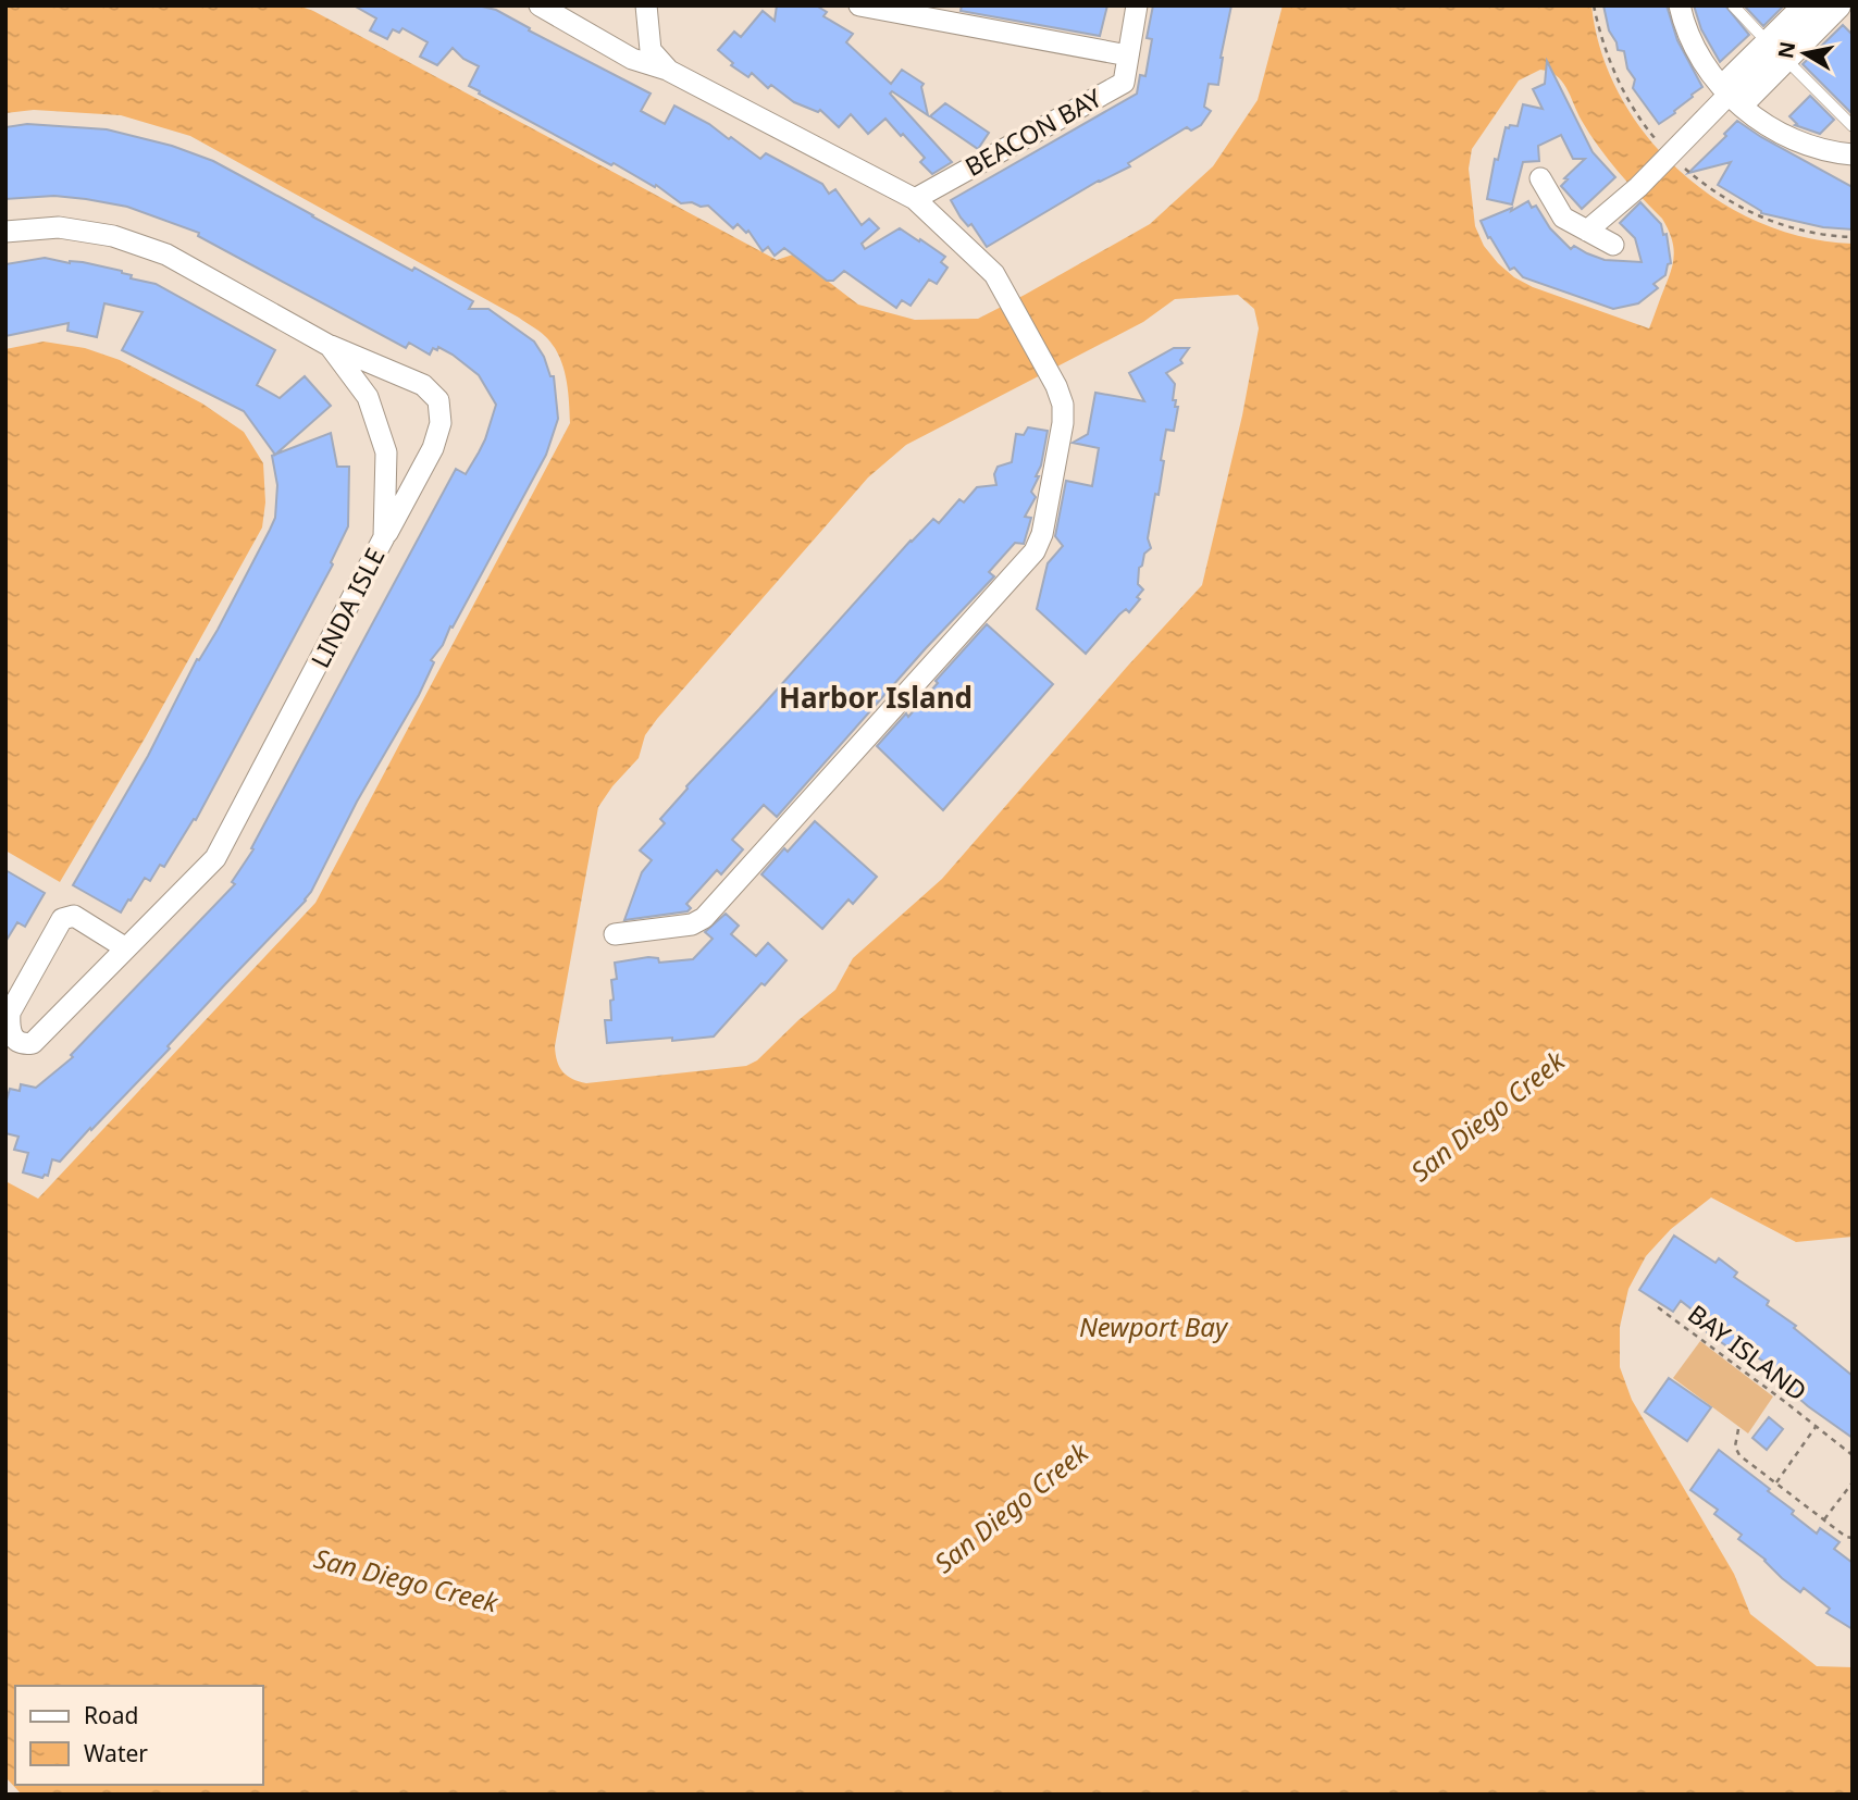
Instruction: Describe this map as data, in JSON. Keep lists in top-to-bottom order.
{
  "streets": {
    "street": ["BEACON BAY", "LINDA ISLE"],
    "path": ["BAY ISLAND"]
  },
  "districts": ["Harbor Island"],
  "water": ["San Diego Creek", "Newport Bay"],
  "legend": ["Road", "Water"],
  "north": "left"
}
